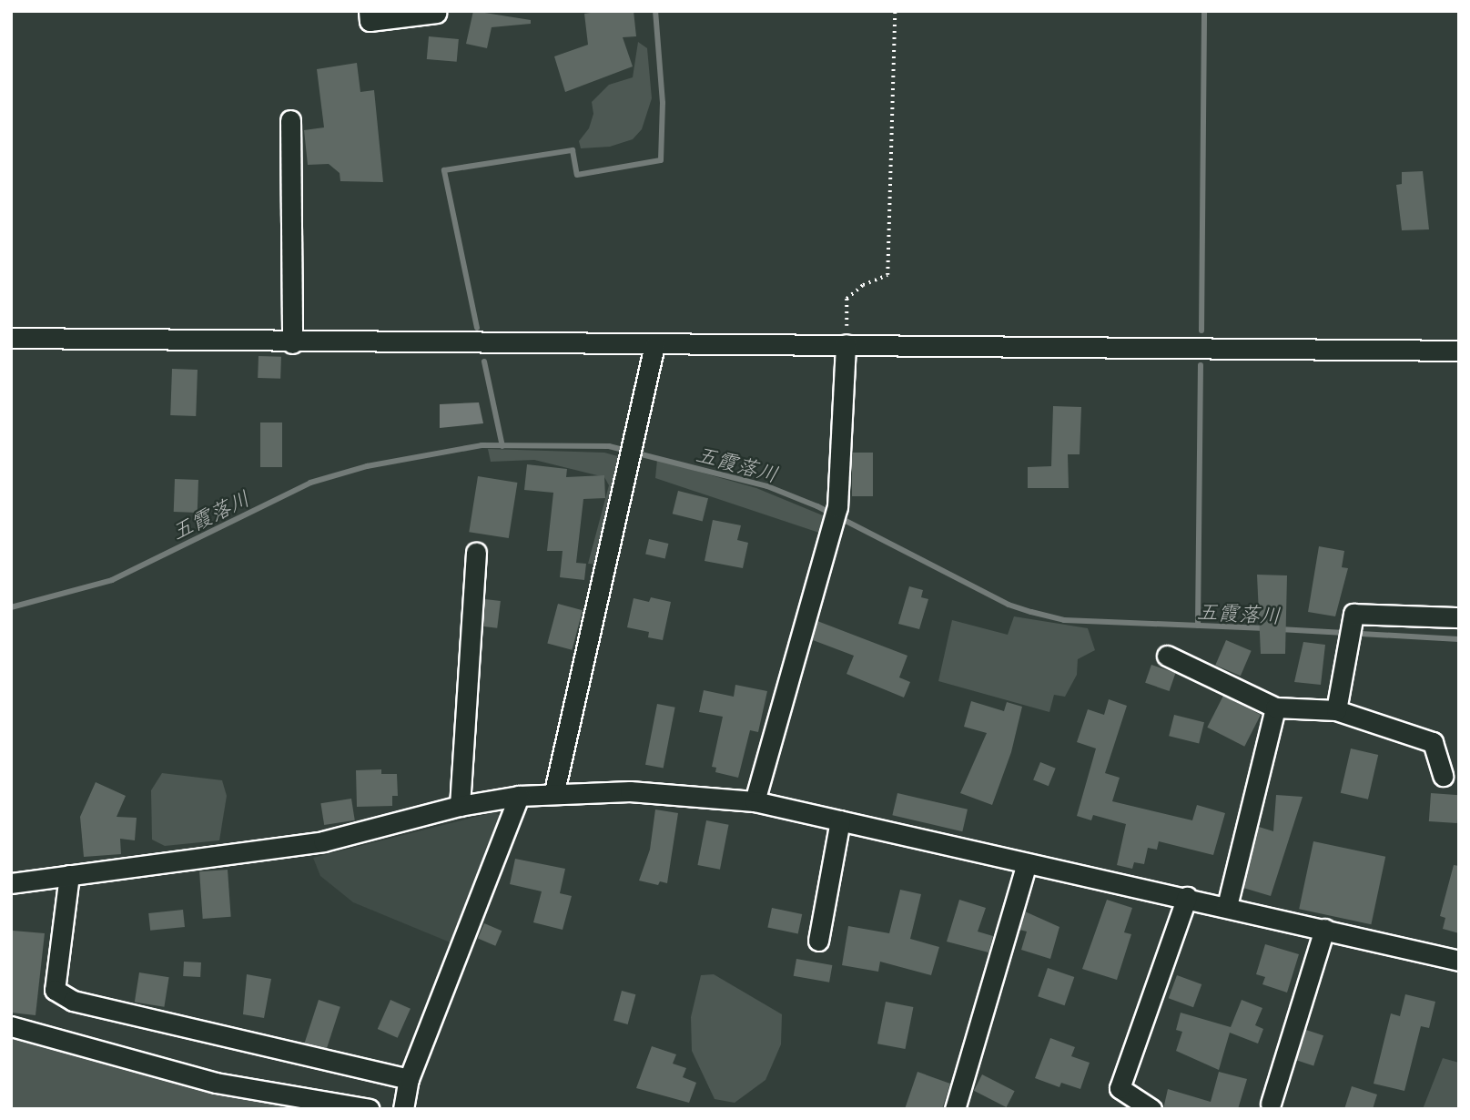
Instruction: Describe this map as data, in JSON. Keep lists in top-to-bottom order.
{
  "water": ["五霞落川"]
}
